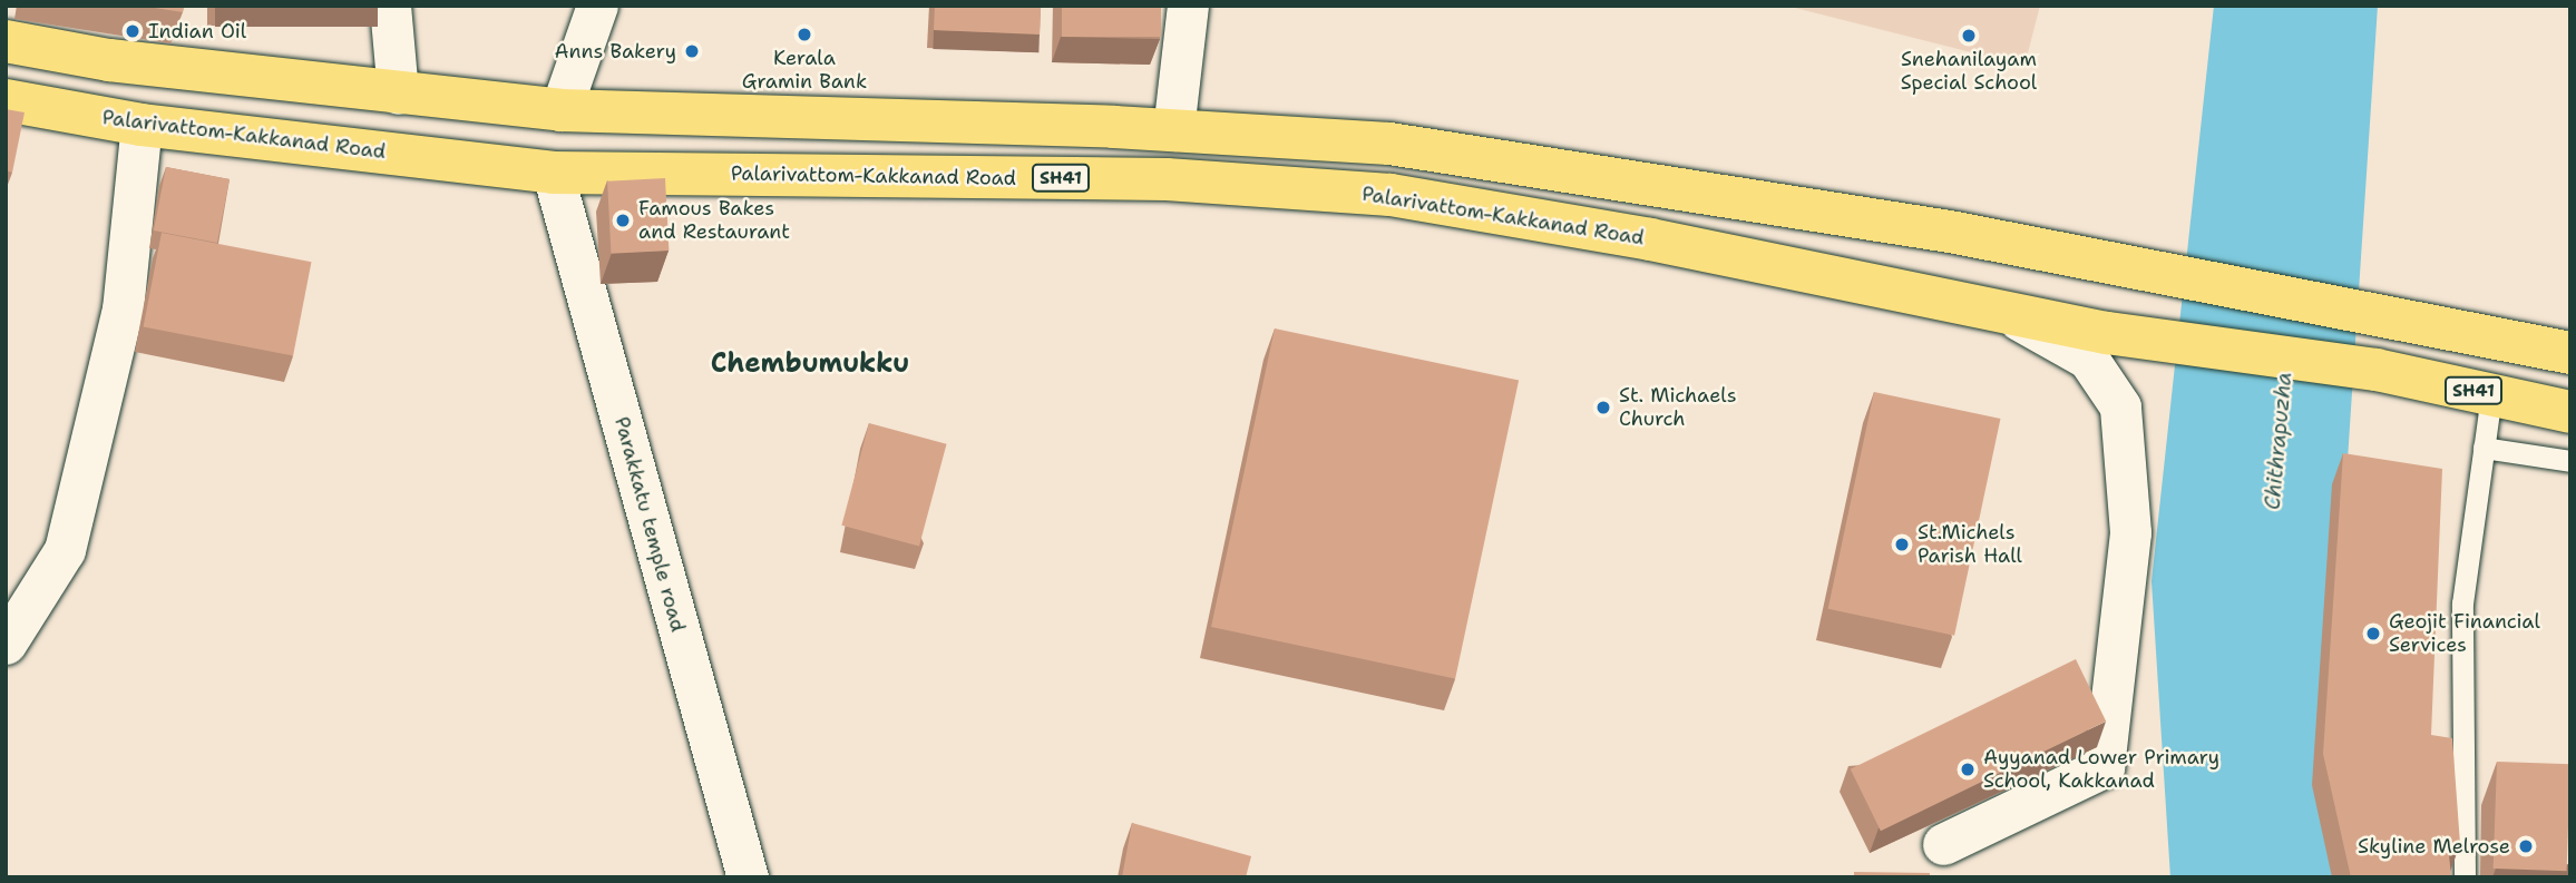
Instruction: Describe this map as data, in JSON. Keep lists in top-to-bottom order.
{
  "streets": {
    "main road": ["Palarivattom-Kakkanad Road", "SH41"],
    "street": ["Parakkatu temple road"]
  },
  "crossings": [
    ["Palarivattom-Kakkanad Road", "SH41"],
    ["Palarivattom-Kakkanad Road", "Parakkatu temple road"]
  ],
  "districts": ["Chembumukku"],
  "water": ["Chithrapuzha"],
  "places": [
    "Indian Oil",
    "Kerala Gramin Bank",
    "Snehanilayam Special School",
    "Anns Bakery",
    "Famous Bakes and Restaurant",
    "St. Michaels Church",
    "St.Michels Parish Hall",
    "Geojit Financial Services",
    "Ayyanad Lower Primary School, Kakkanad",
    "Skyline Melrose"
  ]
}
